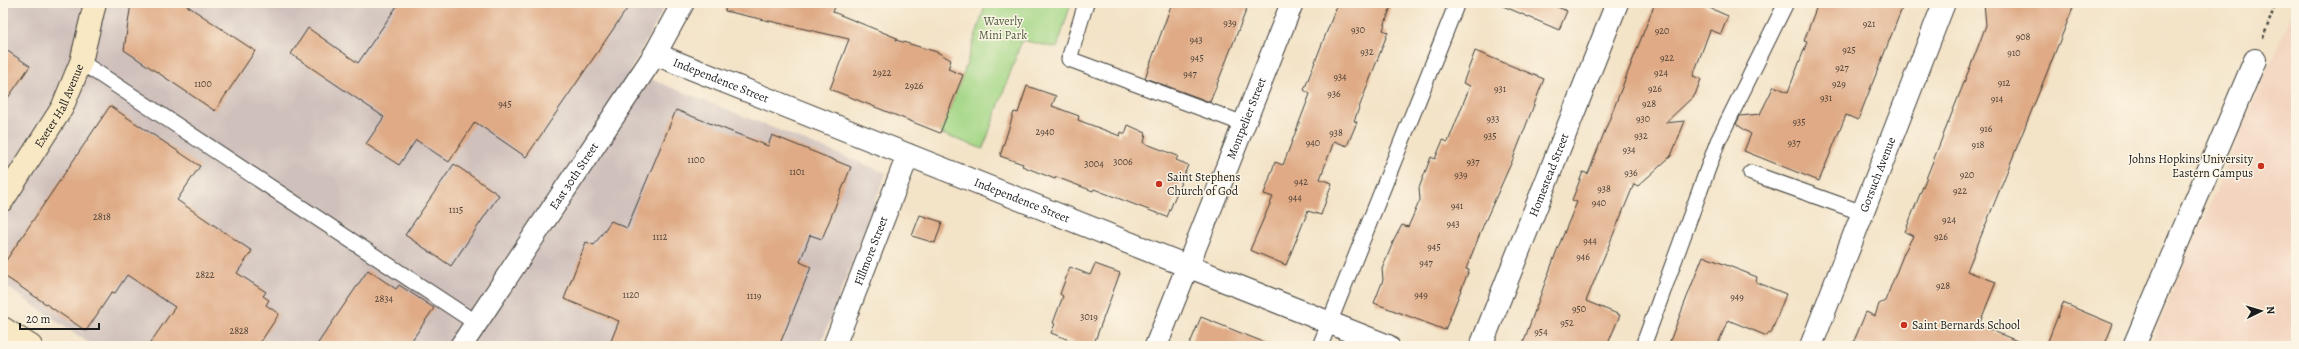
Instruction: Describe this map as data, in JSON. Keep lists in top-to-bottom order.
{
  "streets": {
    "street": [
      "Independence Street",
      "Exeter Hall Avenue",
      "Montpelier Street",
      "Homestead Street",
      "Gorsuch Avenue",
      "East 30th Street",
      "Fillmore Street"
    ]
  },
  "crossings": [
    ["Independence Street", "Montpelier Street"],
    ["Independence Street", "East 30th Street"],
    ["Independence Street", "Fillmore Street"]
  ],
  "parks": ["Waverly Mini Park"],
  "places": ["Johns Hopkins University Eastern Campus", "Saint Stephens Church of God", "Saint Bernards School"],
  "house_numbers": [
    "939",
    "921",
    "930",
    "920",
    "908",
    "943",
    "925",
    "932",
    "910",
    "945",
    "922",
    "927",
    "2922",
    "924",
    "947",
    "934",
    "912",
    "1100",
    "929",
    "2926",
    "931",
    "926",
    "936",
    "931",
    "914",
    "945",
    "928",
    "933",
    "930",
    "935",
    "916",
    "2940",
    "938",
    "935",
    "932",
    "940",
    "937",
    "918",
    "934",
    "1100",
    "3006",
    "937",
    "3004",
    "1101",
    "936",
    "939",
    "920",
    "942",
    "938",
    "922",
    "944",
    "940",
    "941",
    "1115",
    "2818",
    "924",
    "943",
    "1112",
    "926",
    "944",
    "945",
    "946",
    "947",
    "2822",
    "928",
    "1120",
    "949",
    "1119",
    "949",
    "2834",
    "950",
    "3019",
    "952",
    "2828",
    "954"
  ],
  "scale_bar": "20 m",
  "north": "right"
}
